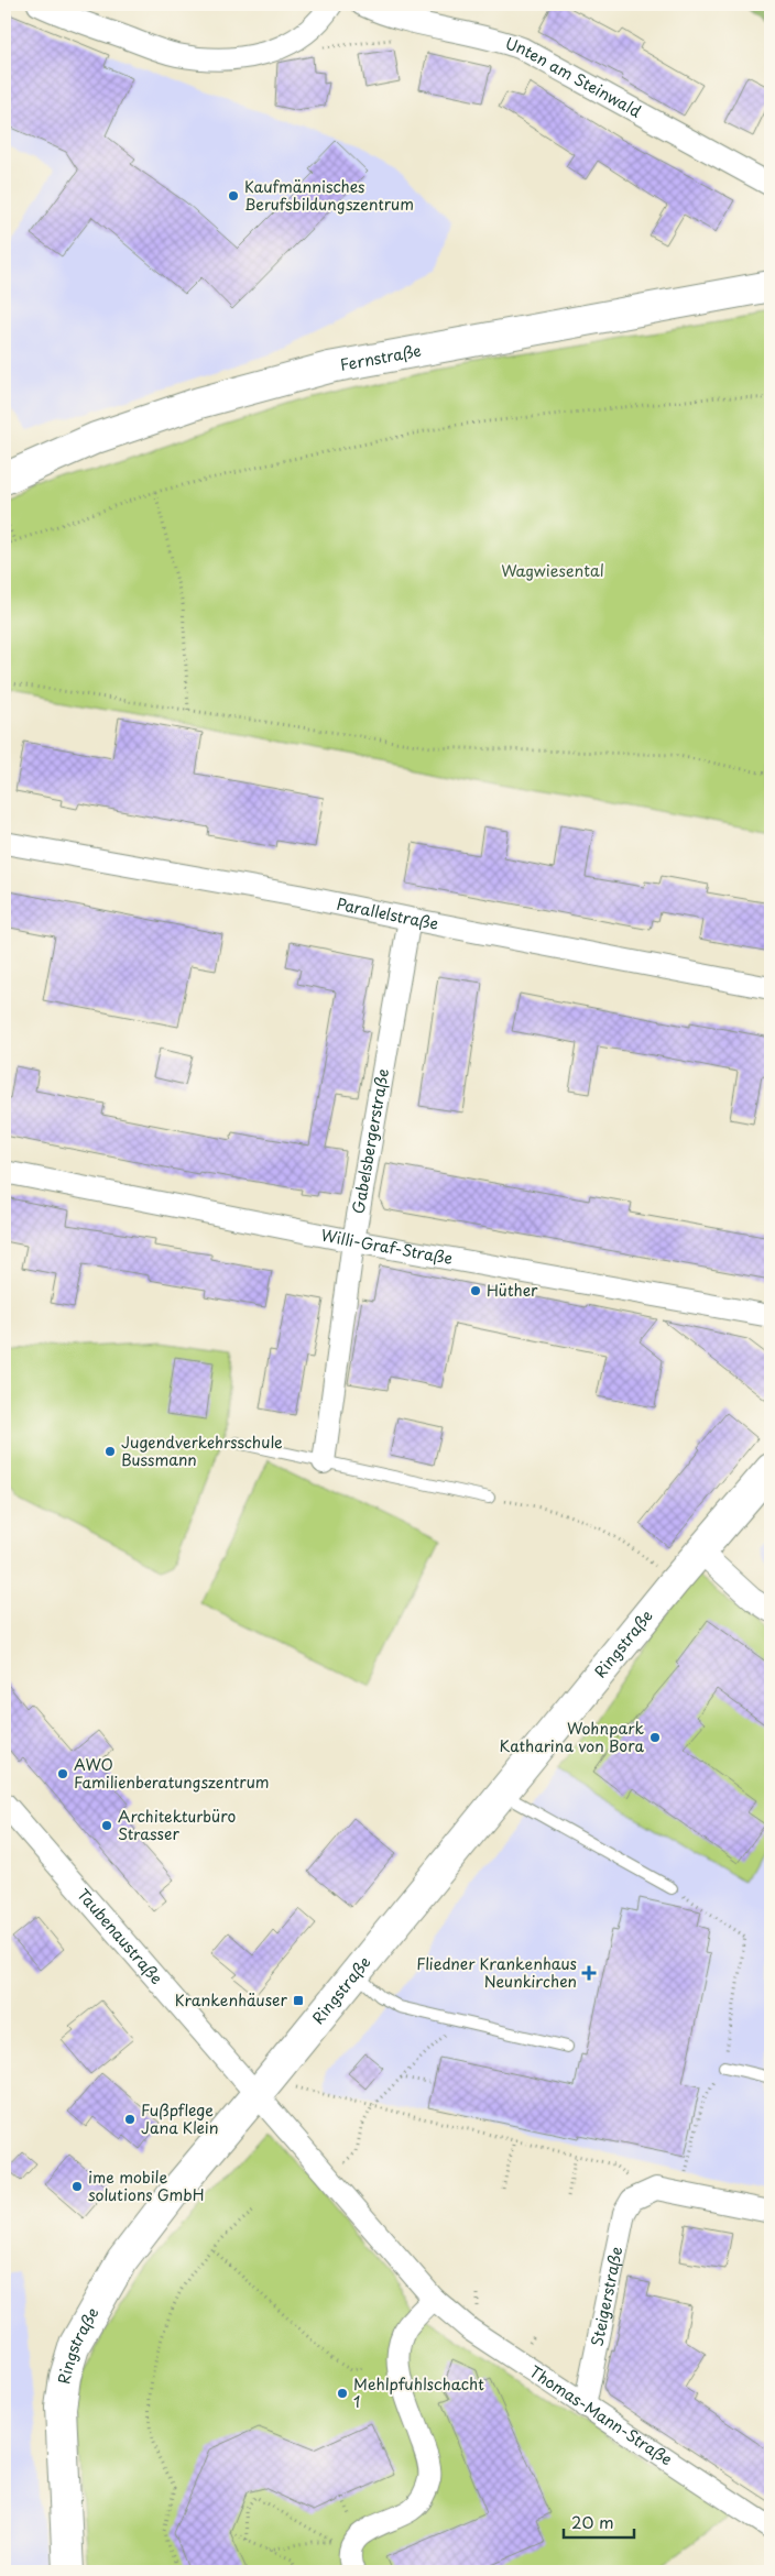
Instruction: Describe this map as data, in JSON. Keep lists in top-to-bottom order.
{
  "streets": {
    "street": [
      "Unten am Steinwald",
      "Fernstraße",
      "Parallelstraße",
      "Gabelsbergerstraße",
      "Willi-Graf-Straße",
      "Ringstraße",
      "Taubenaustraße",
      "Steigerstraße",
      "Thomas-Mann-Straße"
    ]
  },
  "crossings": [
    ["Parallelstraße", "Gabelsbergerstraße"],
    ["Gabelsbergerstraße", "Willi-Graf-Straße"],
    ["Ringstraße", "Taubenaustraße"],
    ["Ringstraße", "Thomas-Mann-Straße"],
    ["Taubenaustraße", "Thomas-Mann-Straße"],
    ["Steigerstraße", "Thomas-Mann-Straße"]
  ],
  "parks": ["Wagwiesental"],
  "places": {
    "other": [
      "Kaufmännisches Berufsbildungszentrum",
      "Hüther",
      "Jugendverkehrsschule Bussmann",
      "Wohnpark Katharina von Bora",
      "AWO Familienberatungszentrum",
      "Architekturbüro Strasser",
      "Fußpflege Jana Klein",
      "ime mobile solutions GmbH",
      "Mehlpfuhlschacht 1"
    ],
    "health": ["Fliedner Krankenhaus Neunkirchen"],
    "transit": ["Krankenhäuser"]
  },
  "scale_bar": "20 m"
}
